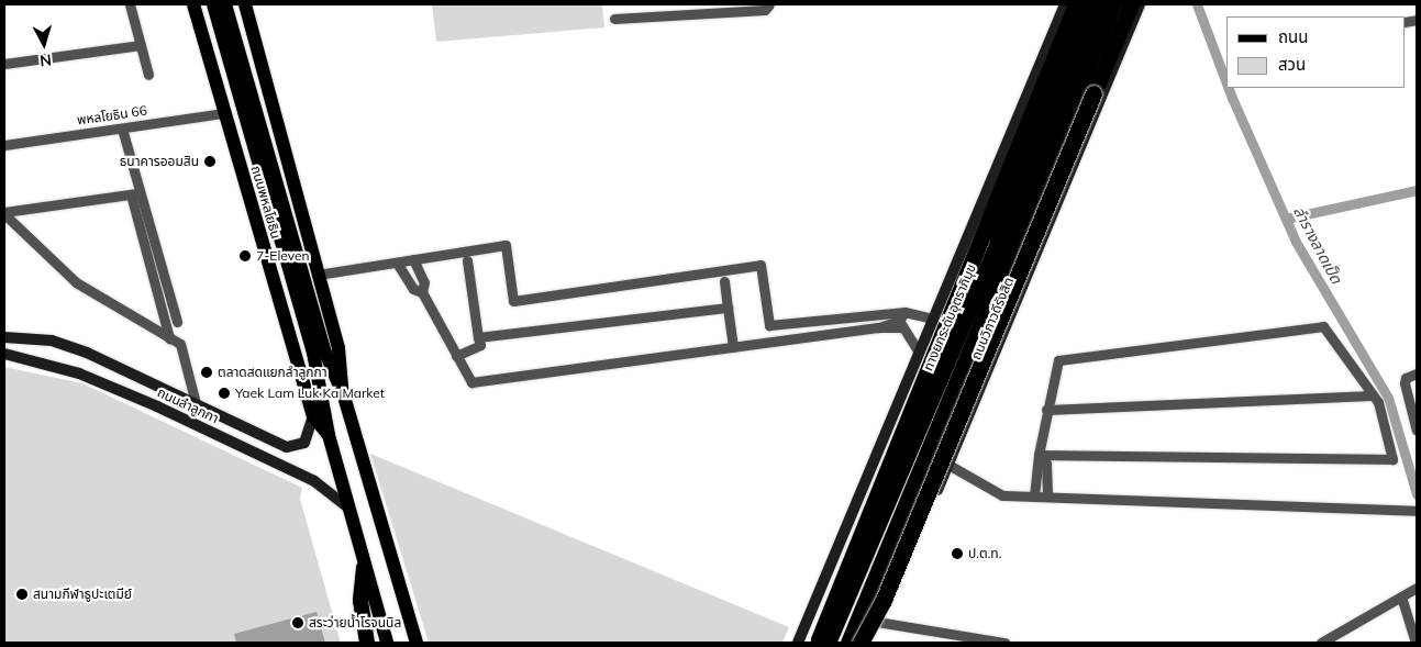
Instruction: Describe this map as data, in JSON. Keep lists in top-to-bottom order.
{
  "streets": {
    "highway": ["ทางยกระดับอุตราภิมุข", "ถนนวิภาวดีรังสิต"],
    "main road": ["ถนนพหลโยธิน", "ถนนลำลูกกา"],
    "street": ["พหลโยธิน 66"]
  },
  "crossings": [
    ["พหลโยธิน 66", "ถนนพหลโยธิน"],
    ["ถนนพหลโยธิน", "ถนนลำลูกกา"]
  ],
  "water": ["ลำรางลาดเป็ด"],
  "places": [
    "ธนาคารออมสิน",
    "7-Eleven",
    "ตลาดสดแยกลำลูกกา",
    "Yaek Lam Luk Ka Market",
    "ป.ต.ท.",
    "สนามกีฬาธูปะเตมีย์",
    "สระว่ายน้ำโรจนนิล"
  ],
  "legend": ["ถนน", "สวน"],
  "north": "bottom"
}
